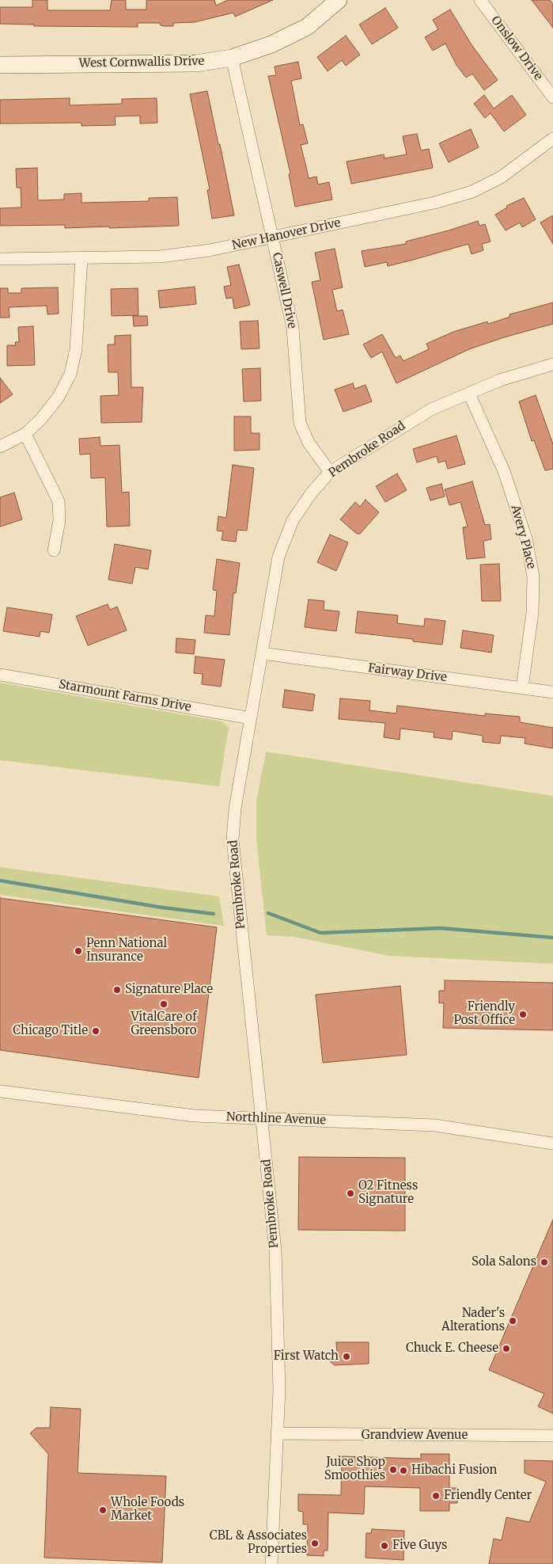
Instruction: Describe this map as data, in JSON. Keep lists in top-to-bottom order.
{
  "streets": {
    "street": [
      "Onslow Drive",
      "West Cornwallis Drive",
      "New Hanover Drive",
      "Caswell Drive",
      "Pembroke Road",
      "Avery Place",
      "Fairway Drive",
      "Starmount Farms Drive",
      "Northline Avenue",
      "Grandview Avenue"
    ]
  },
  "crossings": [
    ["West Cornwallis Drive", "Caswell Drive"],
    ["New Hanover Drive", "Caswell Drive"],
    ["Caswell Drive", "Pembroke Road"],
    ["Pembroke Road", "Avery Place"],
    ["Pembroke Road", "Fairway Drive"],
    ["Pembroke Road", "Starmount Farms Drive"],
    ["Pembroke Road", "Northline Avenue"],
    ["Pembroke Road", "Grandview Avenue"],
    ["Avery Place", "Fairway Drive"]
  ],
  "places": [
    "Penn National Insurance",
    "Signature Place",
    "VitalCare of Greensboro",
    "Friendly Post Office",
    "Chicago Title",
    "O2 Fitness Signature",
    "Sola Salons",
    "Nader's Alterations",
    "Chuck E. Cheese",
    "First Watch",
    "Juice Shop Smoothies",
    "Hibachi Fusion",
    "Friendly Center",
    "Whole Foods Market",
    "CBL & Associates Properties",
    "Five Guys"
  ]
}
